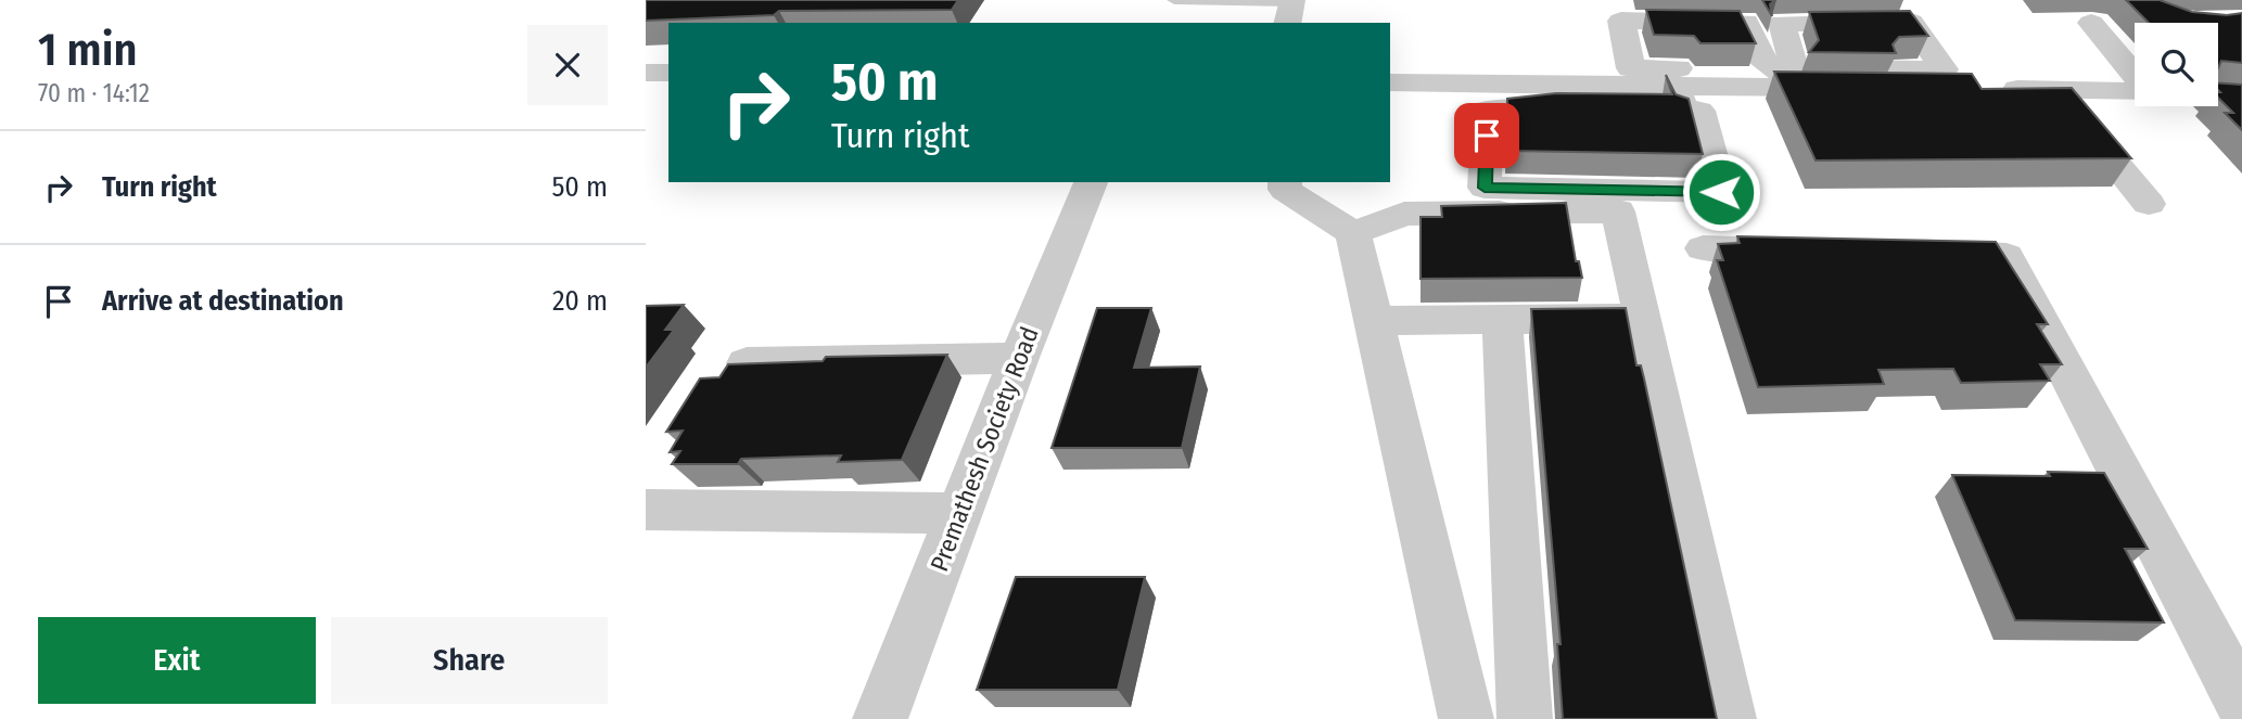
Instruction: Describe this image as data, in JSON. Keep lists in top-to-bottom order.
{
  "streets": {
    "street": ["Premathesh Society Road"]
  },
  "page": {
    "heading": ["1 min", "70 m · 14:12"],
    "turn": ["50 m", "Turn right"],
    "list": [
      {
        "name": "Turn right",
        "value": "50 m"
      },
      {
        "name": "Arrive at destination",
        "value": "20 m"
      }
    ],
    "buttons": ["Exit", "Share"]
  }
}
